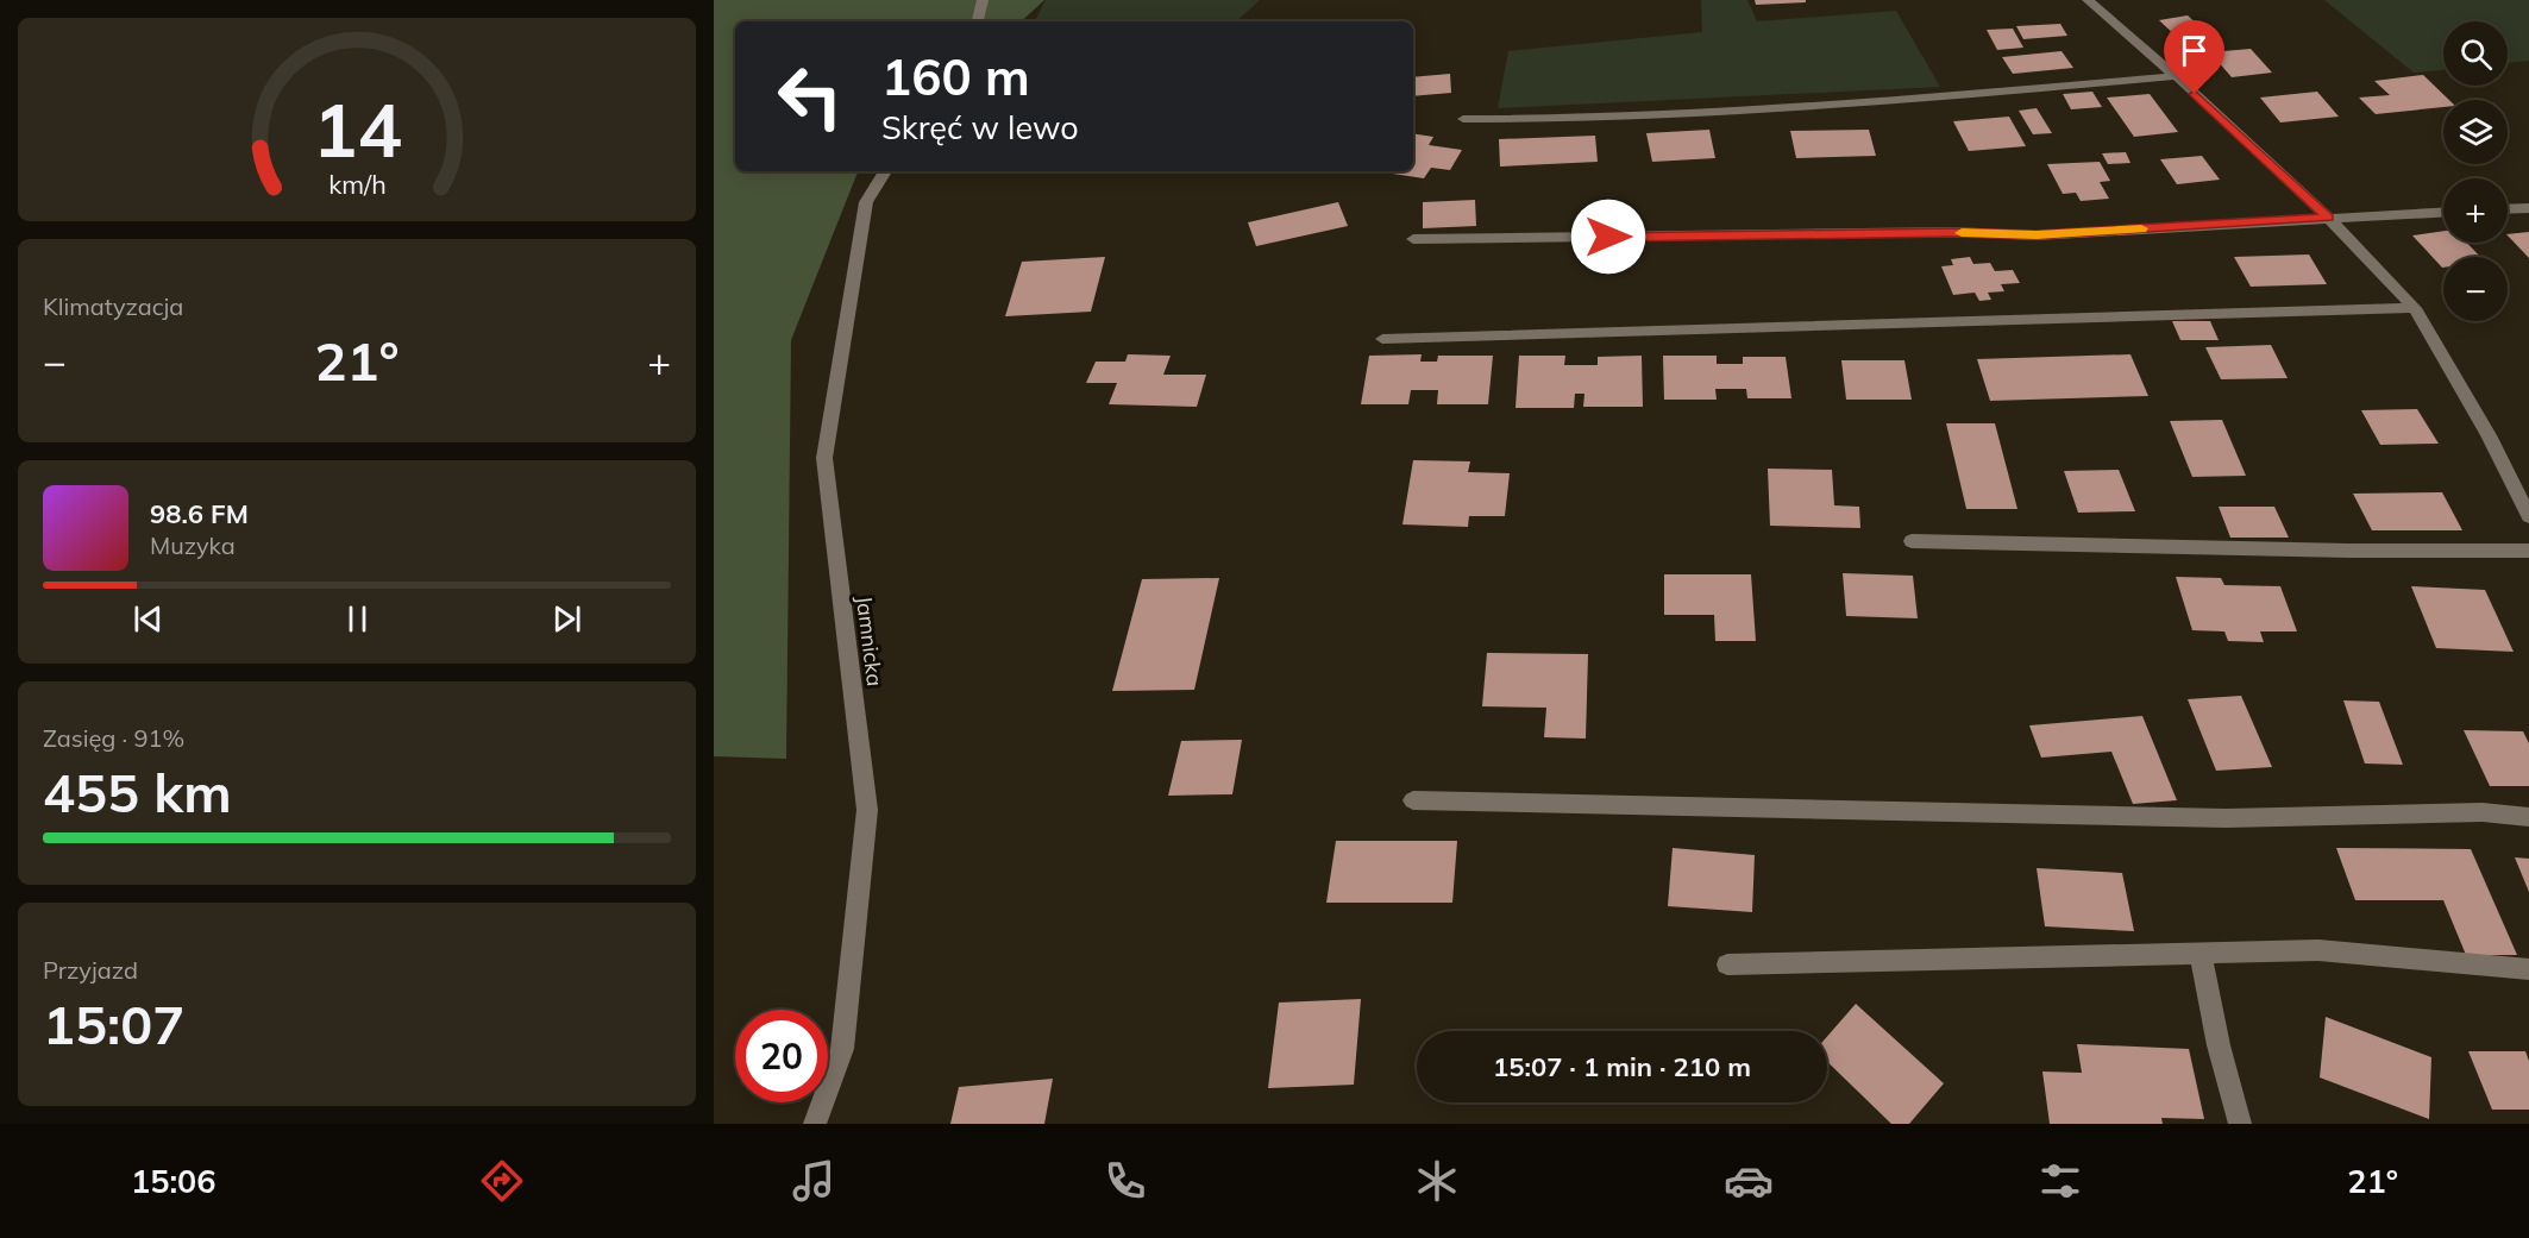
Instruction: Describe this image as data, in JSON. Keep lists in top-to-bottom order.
{
  "streets": {
    "street": ["Jamnicka"]
  },
  "page": {
    "map_buttons": ["+", "−"],
    "turn": ["160 m", "Skręć w lewo"],
    "tile": [
      "Klimatyzacja",
      ["Zasięg · 91%", "455 km"],
      ["Przyjazd", "15:07"]
    ],
    "heat": ["−", "21°", "+"],
    "song": ["98.6 FM", "Muzyka"],
    "limit": "20",
    "trip": "15:07 · 1 min · 210 m",
    "tabs": ["15:06", "21°"],
    "gauge": ["14", "km/h"]
  }
}
